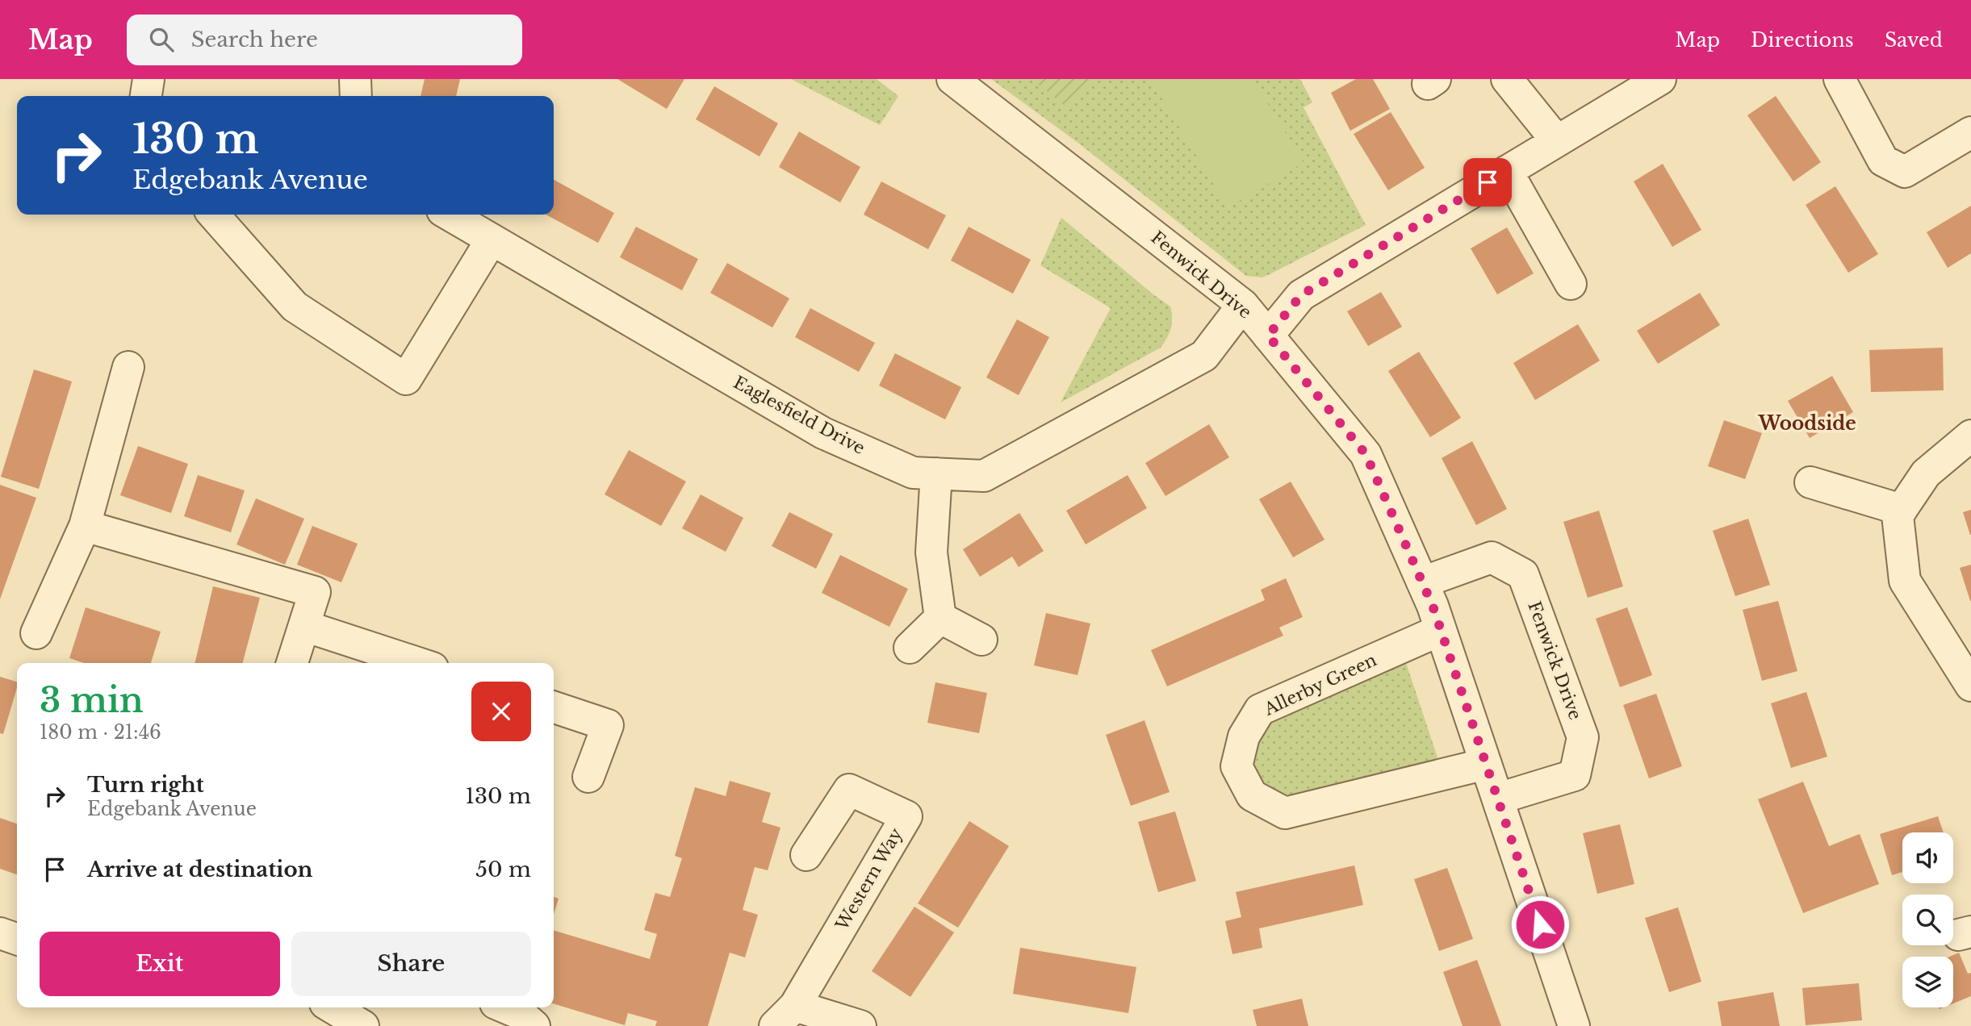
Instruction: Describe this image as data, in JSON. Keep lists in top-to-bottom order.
{
  "streets": {
    "street": [
      "Fenwick Drive",
      "Eaglesfield Drive",
      "Allerby Green",
      "Western Way"
    ]
  },
  "crossings": [
    ["Fenwick Drive", "Eaglesfield Drive"],
    ["Fenwick Drive", "Allerby Green"]
  ],
  "districts": ["Woodside"],
  "page": {
    "header": "Map",
    "search": "Search here",
    "nav": ["Map", "Directions", "Saved"],
    "turn": ["130 m", "Edgebank Avenue"],
    "heading": ["3 min", "180 m · 21:46"],
    "list": [
      {
        "name": "Turn right",
        "note": "Edgebank Avenue",
        "value": "130 m"
      },
      {
        "name": "Arrive at destination",
        "value": "50 m"
      }
    ],
    "buttons": ["Exit", "Share"]
  }
}
